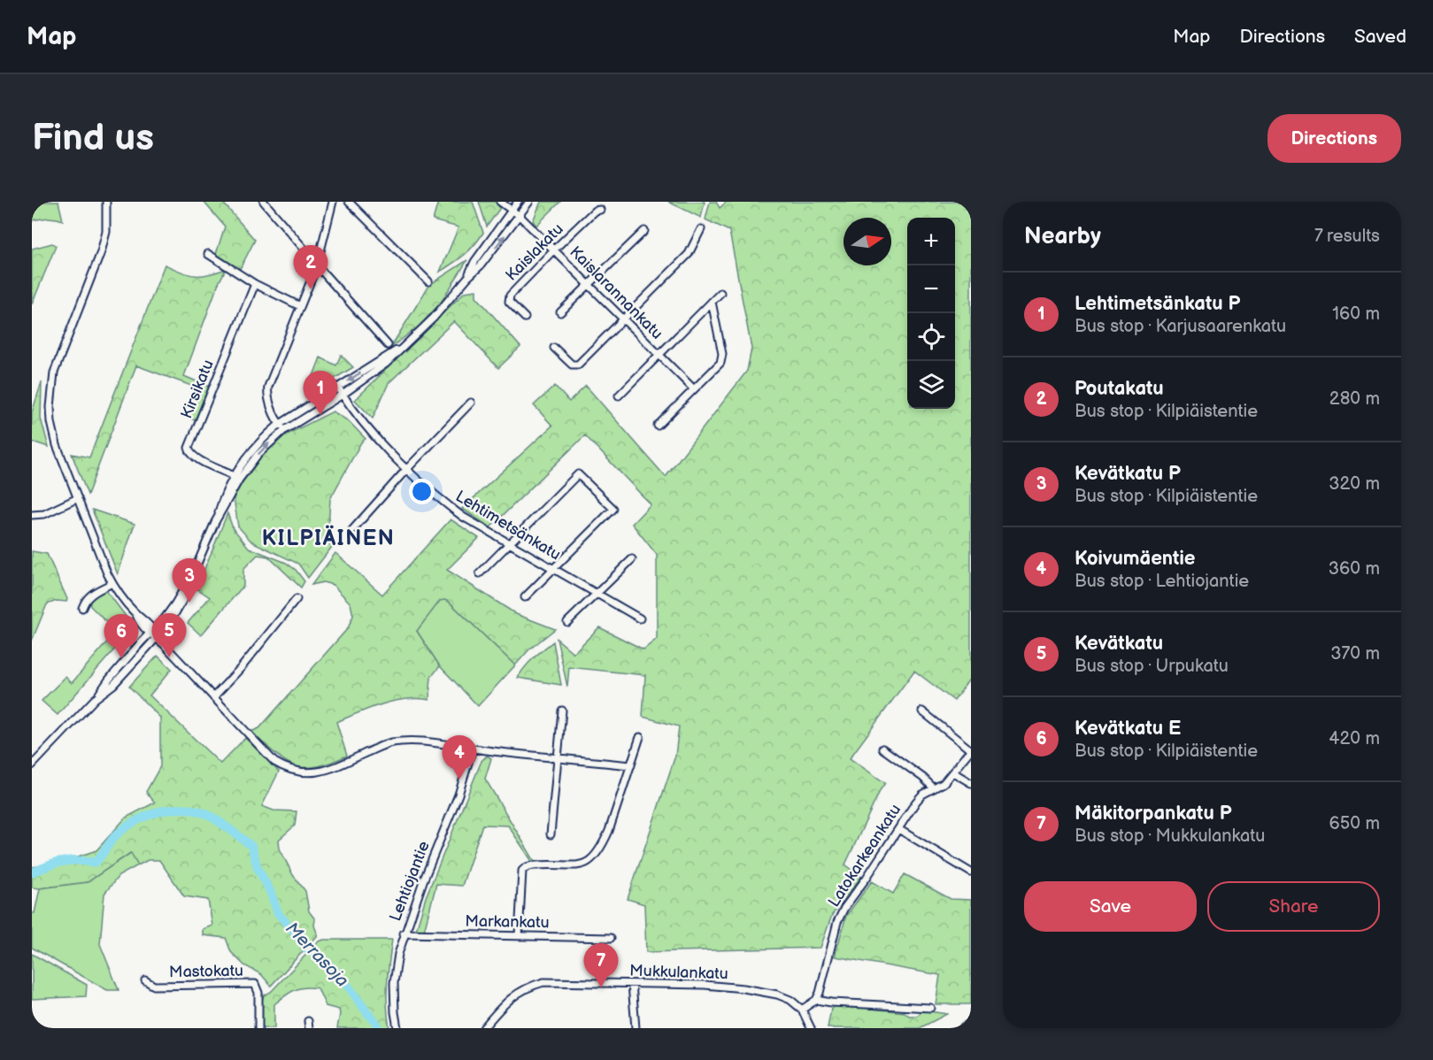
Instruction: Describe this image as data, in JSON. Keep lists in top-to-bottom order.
{
  "streets": {
    "street": [
      "Kaislakatu",
      "Kaislarannankatu",
      "Kirsikatu",
      "Lehtimetsänkatu",
      "Latokarkeankatu",
      "Lehtiojantie",
      "Markankatu",
      "Mastokatu",
      "Mukkulankatu"
    ]
  },
  "crossings": [
    ["Kaislakatu", "Kaislarannankatu"],
    ["Lehtiojantie", "Markankatu"]
  ],
  "districts": ["KILPIÄINEN"],
  "water": ["Merrasoja"],
  "north": "right",
  "page": {
    "header": "Map",
    "nav": ["Map", "Directions", "Saved"],
    "buttons": [
      "Directions",
      ["Save", "Share"]
    ],
    "title": "Find us",
    "heading": ["Nearby", "7 results"],
    "map_buttons": ["+", "−"],
    "pins": [
      "2",
      "1",
      "3",
      "5",
      "6",
      "4",
      "7"
    ],
    "list": [
      {
        "mark": "1",
        "name": "Lehtimetsänkatu P",
        "note": "Bus stop · Karjusaarenkatu",
        "value": "160 m"
      },
      {
        "mark": "2",
        "name": "Poutakatu",
        "note": "Bus stop · Kilpiäistentie",
        "value": "280 m"
      },
      {
        "mark": "3",
        "name": "Kevätkatu P",
        "note": "Bus stop · Kilpiäistentie",
        "value": "320 m"
      },
      {
        "mark": "4",
        "name": "Koivumäentie",
        "note": "Bus stop · Lehtiojantie",
        "value": "360 m"
      },
      {
        "mark": "5",
        "name": "Kevätkatu",
        "note": "Bus stop · Urpukatu",
        "value": "370 m"
      },
      {
        "mark": "6",
        "name": "Kevätkatu E",
        "note": "Bus stop · Kilpiäistentie",
        "value": "420 m"
      },
      {
        "mark": "7",
        "name": "Mäkitorpankatu P",
        "note": "Bus stop · Mukkulankatu",
        "value": "650 m"
      }
    ]
  }
}
